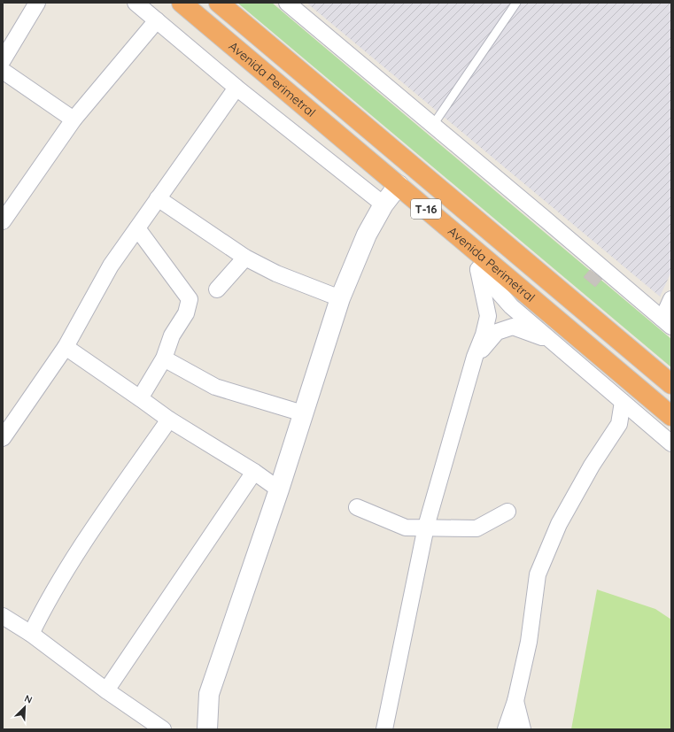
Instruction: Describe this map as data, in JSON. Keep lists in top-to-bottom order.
{
  "streets": {
    "highway": ["Avenida Perimetral", "T-16"]
  },
  "north": "top right"
}
